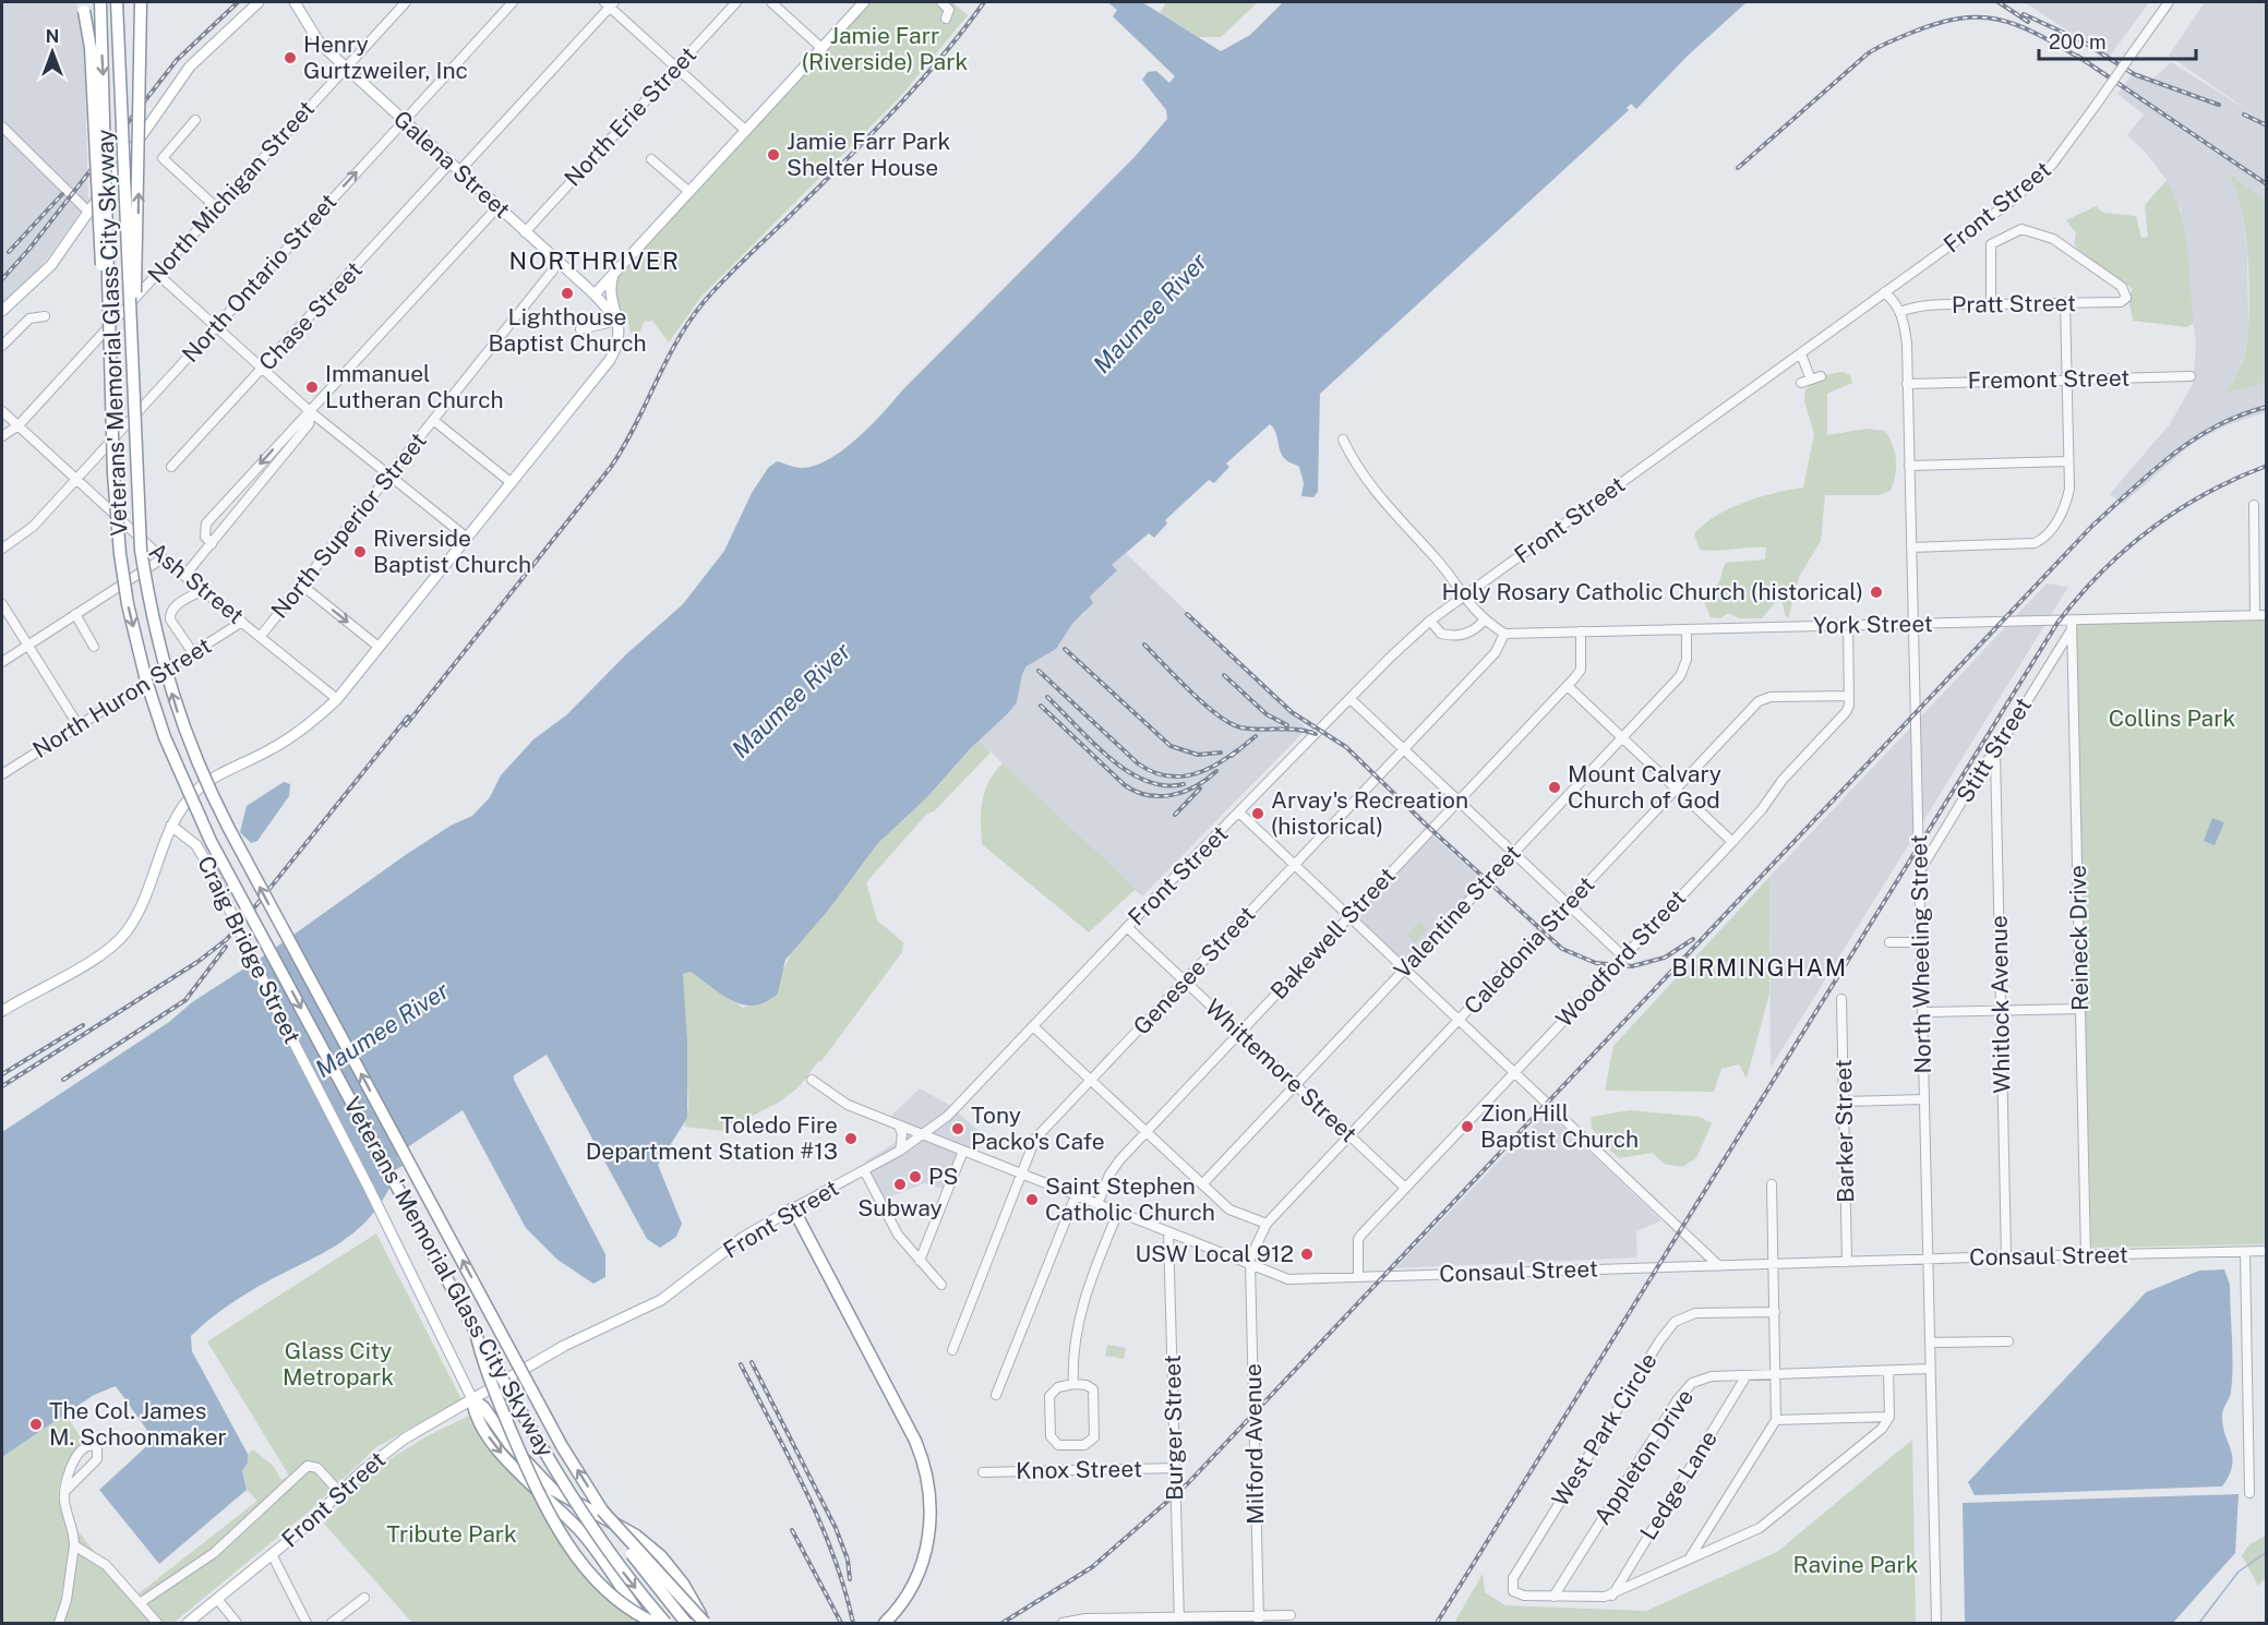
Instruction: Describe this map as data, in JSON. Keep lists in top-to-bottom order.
{
  "streets": {
    "highway": ["Veterans' Memorial Glass City Skyway"],
    "main road": ["Galena Street", "Front Street", "Craig Bridge Street"],
    "street": [
      "North Erie Street",
      "North Michigan Street",
      "North Ontario Street",
      "Pratt Street",
      "Chase Street",
      "Fremont Street",
      "North Superior Street",
      "Ash Street",
      "York Street",
      "North Huron Street",
      "Stitt Street",
      "Valentine Street",
      "Bakewell Street",
      "Reineck Drive",
      "Caledonia Street",
      "North Wheeling Street",
      "Woodford Street",
      "Genesee Street",
      "Whitlock Avenue",
      "Whittemore Street",
      "Barker Street",
      "Consaul Street",
      "Burger Street",
      "West Park Circle",
      "Milford Avenue",
      "Appleton Drive",
      "Knox Street",
      "Ledge Lane"
    ]
  },
  "crossings": [
    ["North Erie Street", "Galena Street"],
    ["Galena Street", "North Michigan Street"],
    ["Galena Street", "North Ontario Street"],
    ["Galena Street", "Chase Street"],
    ["Galena Street", "North Superior Street"],
    ["North Michigan Street", "Ash Street"],
    ["Front Street", "Craig Bridge Street"],
    ["Front Street", "North Wheeling Street"],
    ["Front Street", "Whittemore Street"],
    ["Front Street", "Consaul Street"],
    ["North Ontario Street", "Ash Street"],
    ["Pratt Street", "North Wheeling Street"],
    ["Fremont Street", "North Wheeling Street"],
    ["North Superior Street", "Ash Street"],
    ["Ash Street", "North Huron Street"],
    ["York Street", "Stitt Street"],
    ["York Street", "Valentine Street"],
    ["York Street", "Bakewell Street"],
    ["York Street", "Reineck Drive"],
    ["York Street", "North Wheeling Street"],
    ["York Street", "Woodford Street"],
    ["York Street", "Genesee Street"],
    ["Stitt Street", "Reineck Drive"],
    ["Stitt Street", "North Wheeling Street"],
    ["Stitt Street", "Whitlock Avenue"],
    ["Valentine Street", "Whittemore Street"],
    ["Bakewell Street", "Whittemore Street"],
    ["Bakewell Street", "Consaul Street"],
    ["Reineck Drive", "Consaul Street"],
    ["Caledonia Street", "Woodford Street"],
    ["Caledonia Street", "Whittemore Street"],
    ["Caledonia Street", "Consaul Street"],
    ["Caledonia Street", "Milford Avenue"],
    ["North Wheeling Street", "Consaul Street"],
    ["North Wheeling Street", "Appleton Drive"],
    ["Woodford Street", "Whittemore Street"],
    ["Woodford Street", "Consaul Street"],
    ["Genesee Street", "Whittemore Street"],
    ["Genesee Street", "Consaul Street"],
    ["Whitlock Avenue", "Consaul Street"],
    ["Barker Street", "Consaul Street"],
    ["Consaul Street", "Burger Street"],
    ["Consaul Street", "Milford Avenue"],
    ["Burger Street", "Knox Street"],
    ["West Park Circle", "Appleton Drive"],
    ["Appleton Drive", "Ledge Lane"]
  ],
  "one_way": ["North Ontario Street"],
  "districts": ["NORTHRIVER", "BIRMINGHAM"],
  "water": ["Maumee River"],
  "parks": [
    "Jamie Farr (Riverside) Park",
    "Collins Park",
    "Glass City Metropark",
    "Tribute Park",
    "Ravine Park"
  ],
  "places": [
    "Henry Gurtzweiler, Inc",
    "Jamie Farr Park Shelter House",
    "Lighthouse Baptist Church",
    "Immanuel Lutheran Church",
    "Riverside Baptist Church",
    "Holy Rosary Catholic Church (historical)",
    "Mount Calvary Church of God",
    "Arvay's Recreation (historical)",
    "Zion Hill Baptist Church",
    "Tony Packo's Cafe",
    "Toledo Fire Department Station #13",
    "PS",
    "Subway",
    "Saint Stephen Catholic Church",
    "USW Local 912",
    "The Col. James M. Schoonmaker"
  ],
  "scale_bar": "200 m",
  "north": "top"
}
